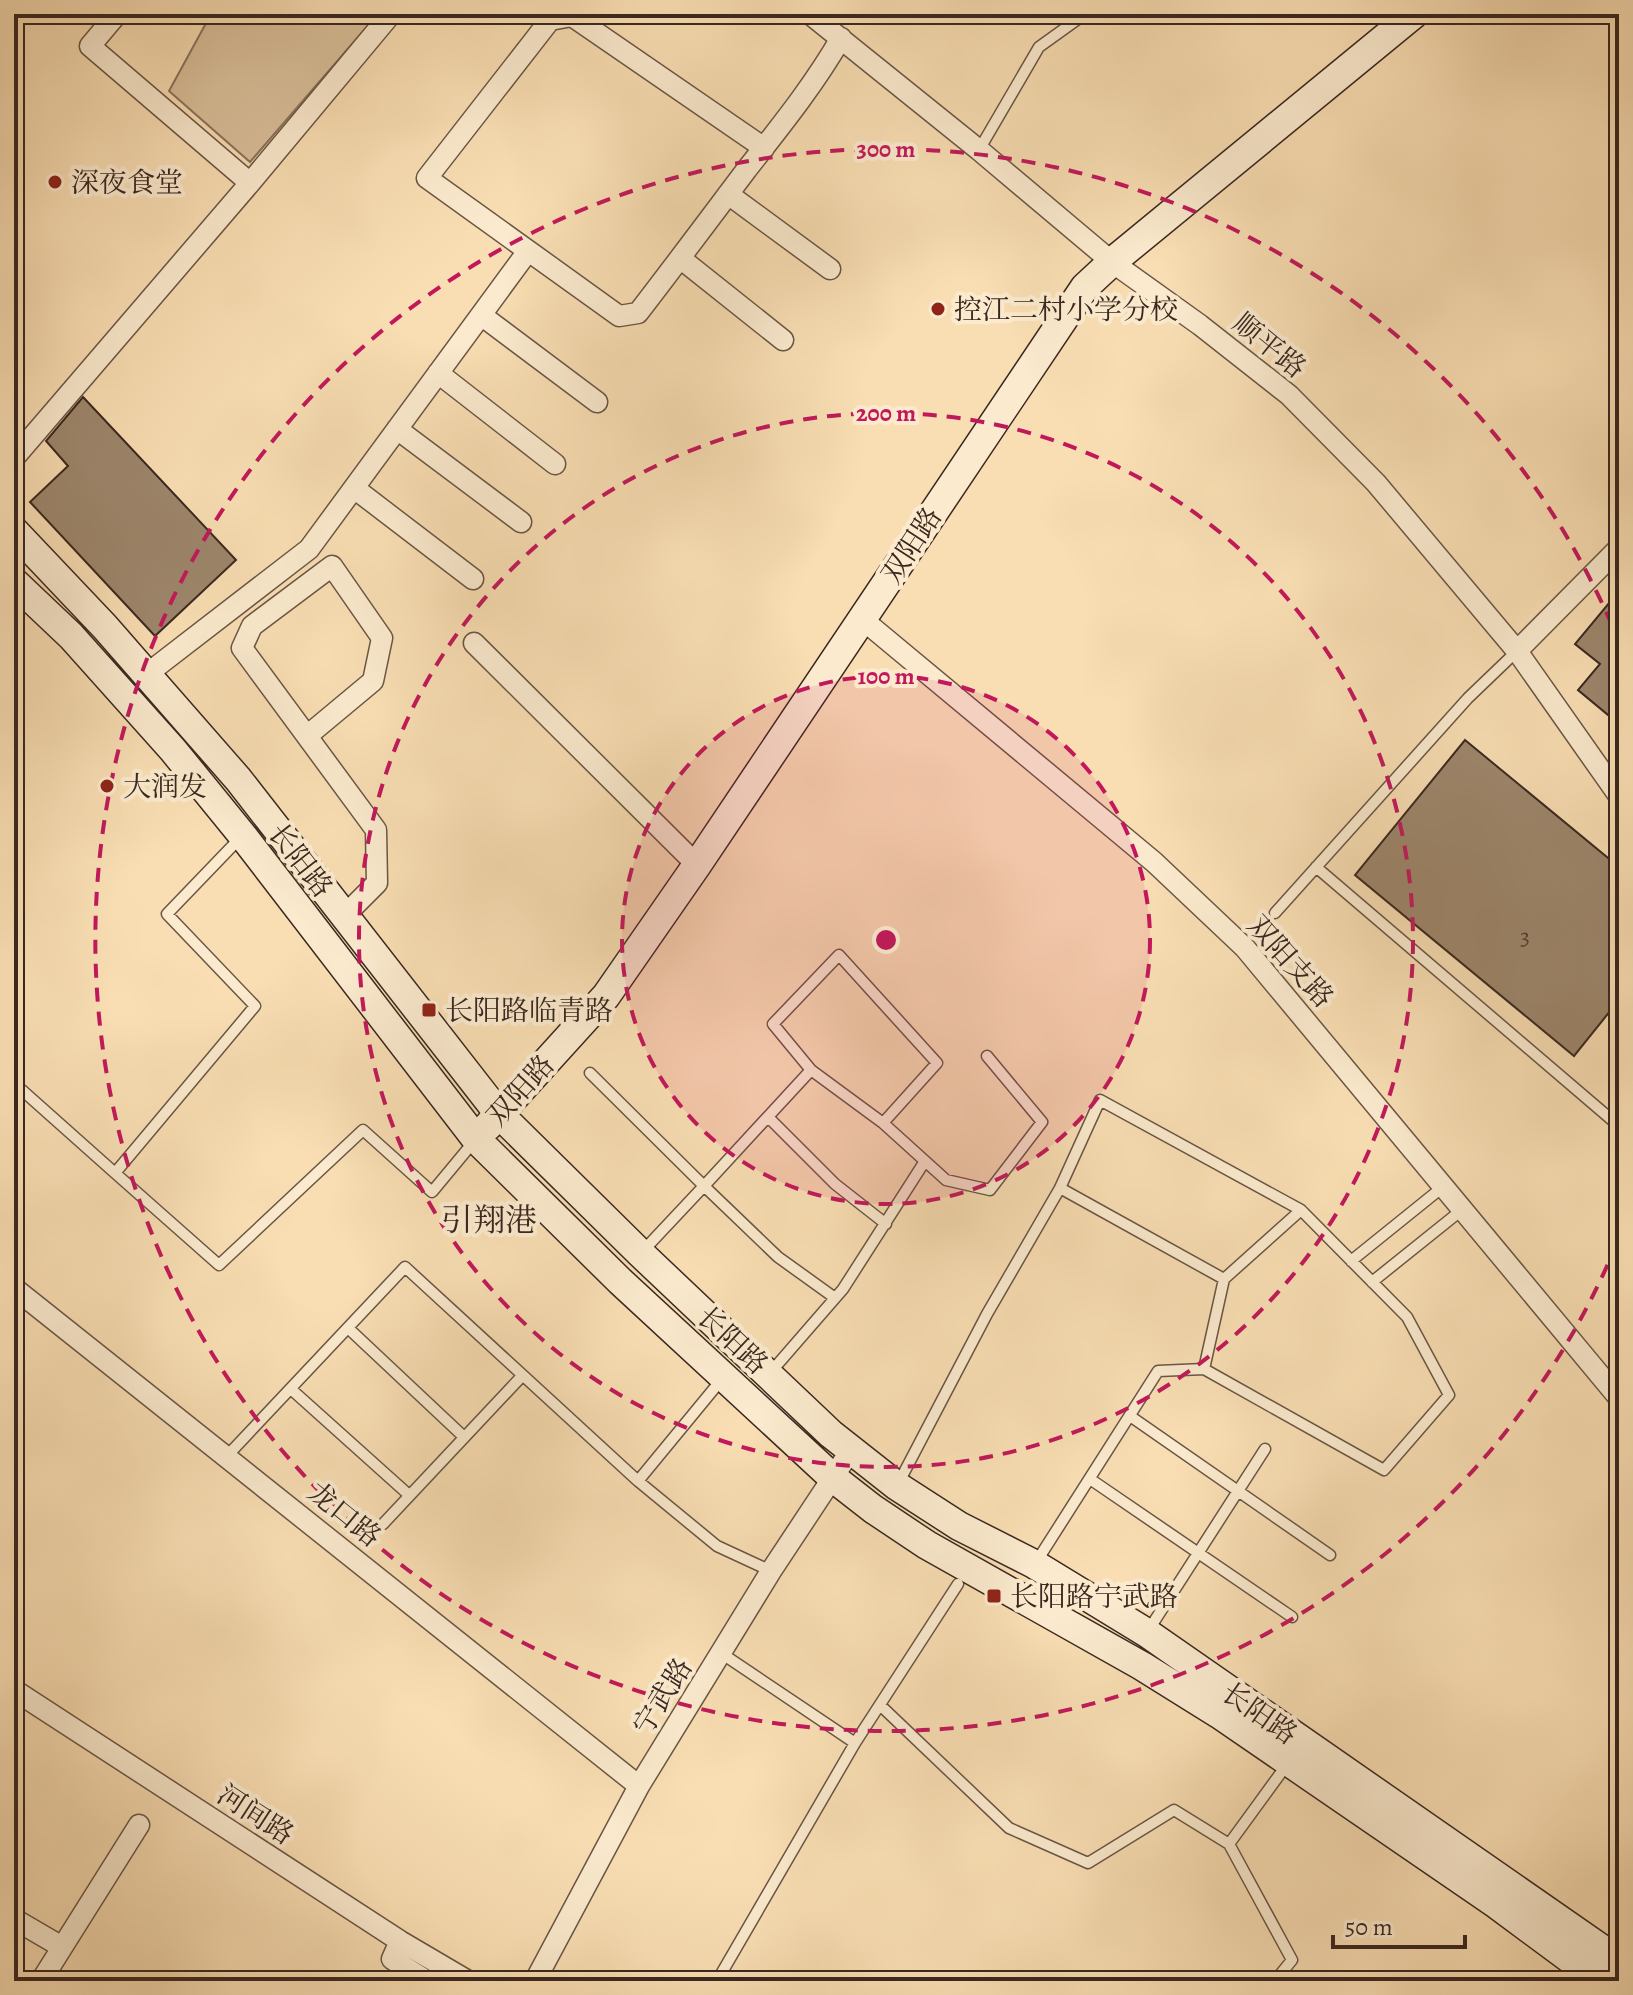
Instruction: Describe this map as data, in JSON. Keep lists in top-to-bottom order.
{
  "streets": {
    "main road": ["双阳路", "长阳路"],
    "street": [
      "顺平路",
      "双阳支路",
      "龙口路",
      "宁武路",
      "河间路"
    ]
  },
  "crossings": [
    ["顺平路", "双阳路"],
    ["双阳路", "长阳路"],
    ["双阳路", "双阳支路"],
    ["长阳路", "宁武路"],
    ["龙口路", "宁武路"]
  ],
  "districts": ["引翔港"],
  "places": {
    "other": ["深夜食堂", "控江二村小学分校", "大润发"],
    "transit": ["长阳路临青路", "长阳路宁武路"]
  },
  "house_numbers": ["3"],
  "scale_bar": "50 m",
  "rings": ["300 m", "200 m", "100 m"]
}
